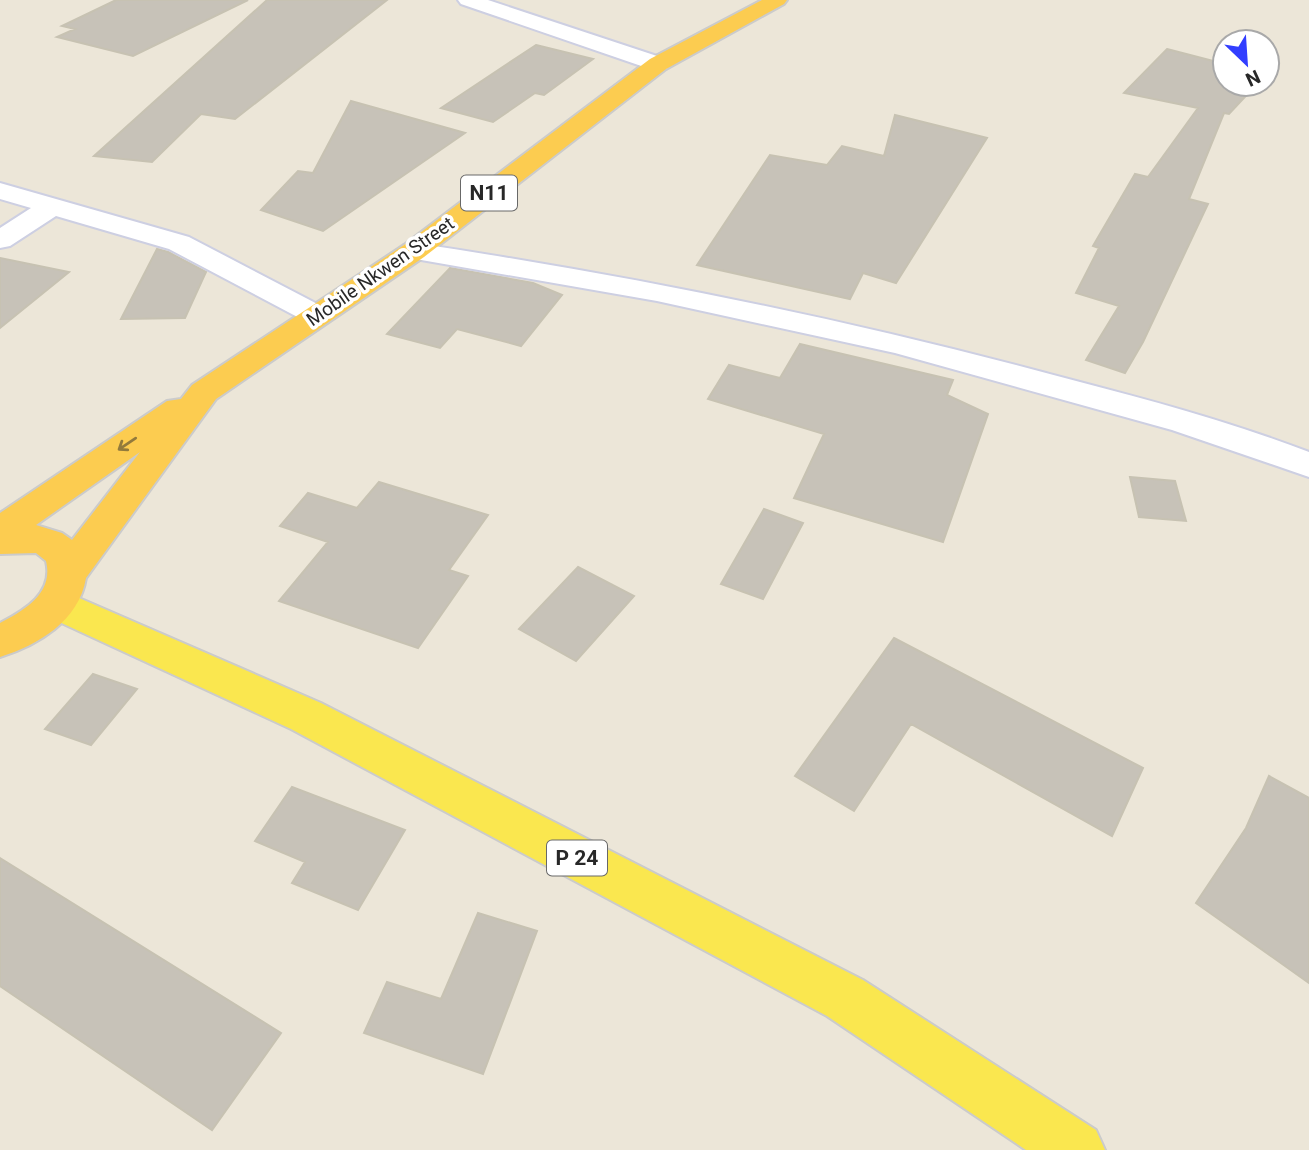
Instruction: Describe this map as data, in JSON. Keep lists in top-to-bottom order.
{
  "streets": {
    "highway": ["N11", "Mobile Nkwen Street"],
    "main road": ["P 24"]
  },
  "crossings": [
    ["Mobile Nkwen Street", "P 24"]
  ],
  "north": "bottom right"
}
